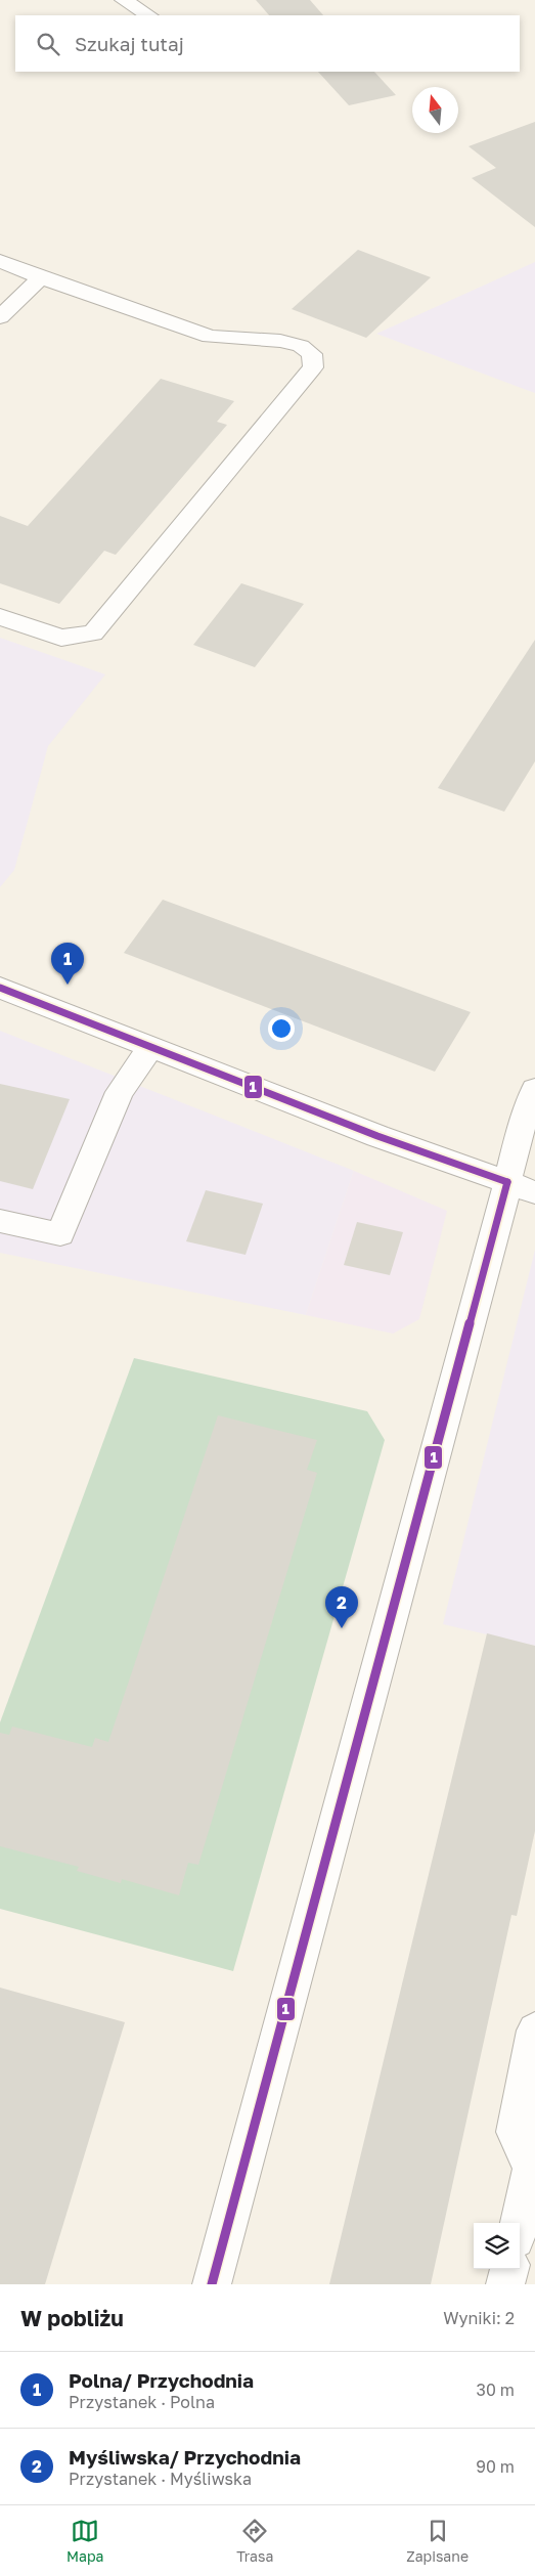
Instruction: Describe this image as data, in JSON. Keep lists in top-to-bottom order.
{
  "lines": ["transit line 1"],
  "north": "top",
  "page": {
    "search": "Szukaj tutaj",
    "pins": ["1", "2"],
    "heading": ["W pobliżu", "Wyniki: 2"],
    "list": [
      {
        "mark": "1",
        "name": "Polna/ Przychodnia",
        "note": "Przystanek · Polna",
        "value": "30 m"
      },
      {
        "mark": "2",
        "name": "Myśliwska/ Przychodnia",
        "note": "Przystanek · Myśliwska",
        "value": "90 m"
      }
    ],
    "nav": ["Mapa", "Trasa", "Zapisane"]
  }
}
